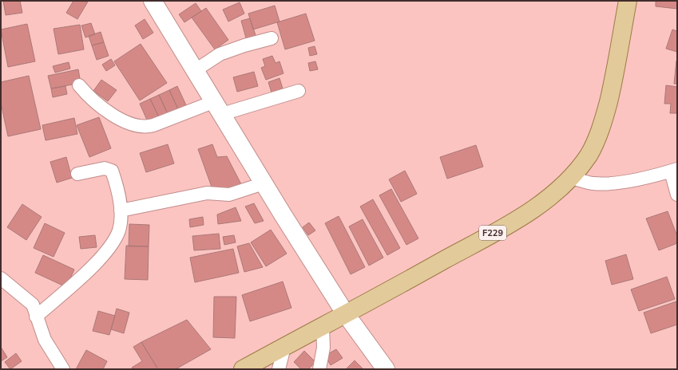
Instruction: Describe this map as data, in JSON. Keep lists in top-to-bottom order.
{
  "streets": {
    "main road": ["F229"]
  }
}
